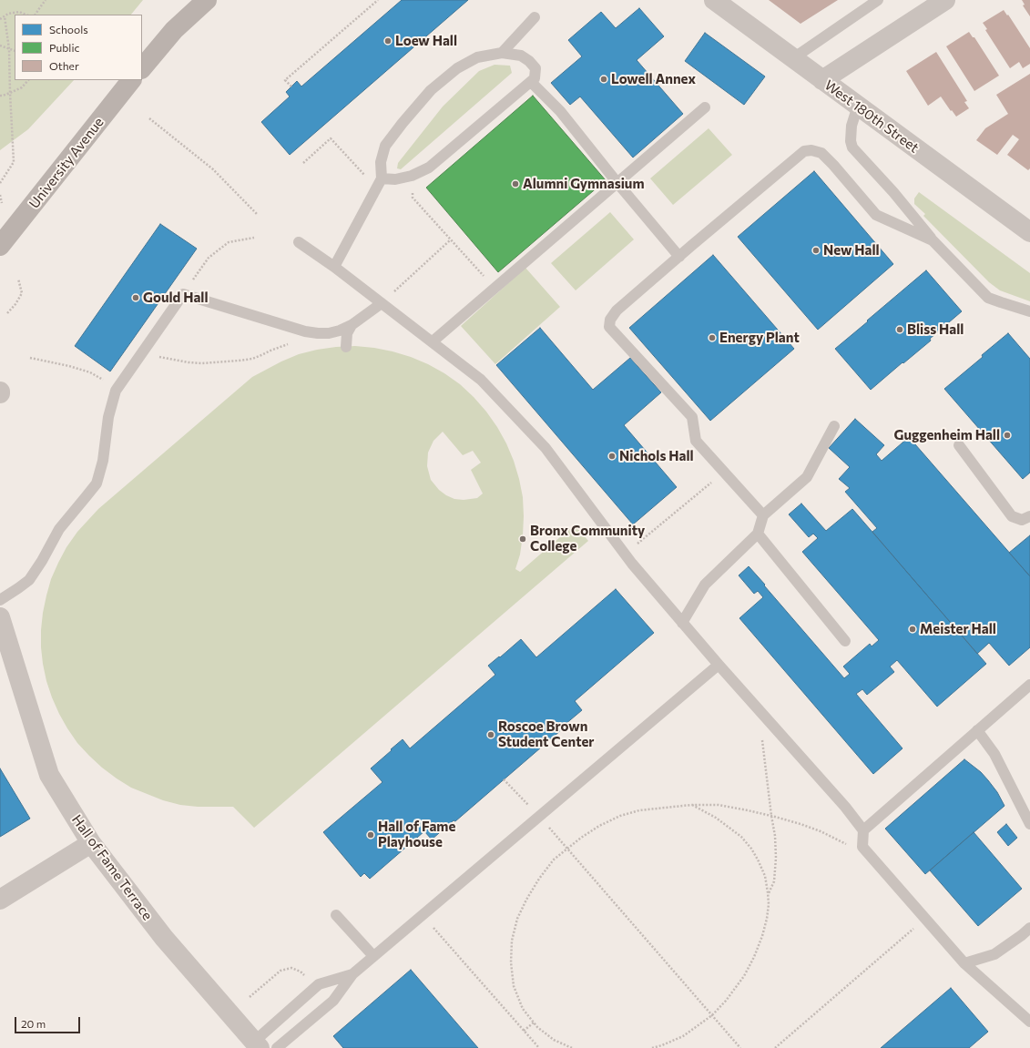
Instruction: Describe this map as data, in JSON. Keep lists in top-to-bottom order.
{
  "streets": {
    "main road": ["University Avenue"],
    "street": ["West 180th Street", "Hall of Fame Terrace"]
  },
  "places": [
    "Loew Hall",
    "Lowell Annex",
    "Alumni Gymnasium",
    "New Hall",
    "Gould Hall",
    "Bliss Hall",
    "Energy Plant",
    "Guggenheim Hall",
    "Nichols Hall",
    "Bronx Community College",
    "Meister Hall",
    "Roscoe Brown Student Center",
    "Hall of Fame Playhouse"
  ],
  "legend": ["Schools", "Public", "Other"],
  "scale_bar": "20 m"
}
